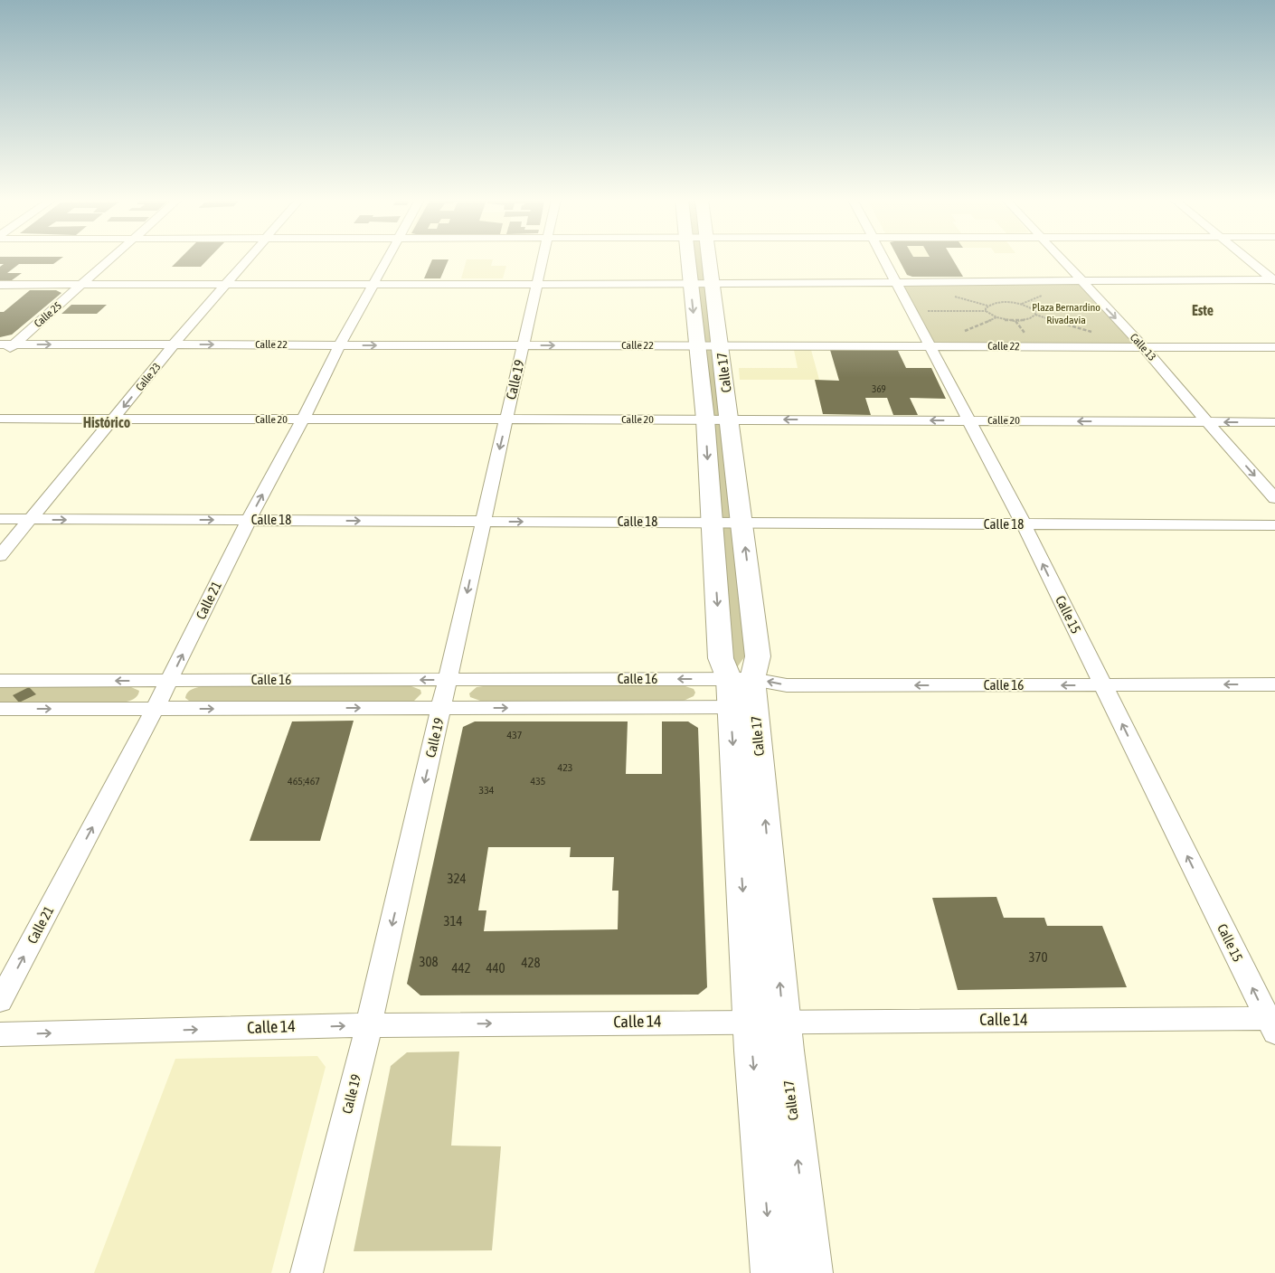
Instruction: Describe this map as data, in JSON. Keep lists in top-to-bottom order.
{
  "streets": {
    "main road": ["Calle 17"],
    "street": [
      "Calle 25",
      "Calle 22",
      "Calle 13",
      "Calle 23",
      "Calle 19",
      "Calle 20",
      "Calle 18",
      "Calle 21",
      "Calle 15",
      "Calle 16",
      "Calle 14"
    ]
  },
  "crossings": [
    ["Calle 25", "Calle 22"],
    ["Calle 22", "Calle 13"],
    ["Calle 22", "Calle 17"],
    ["Calle 22", "Calle 23"],
    ["Calle 22", "Calle 19"],
    ["Calle 22", "Calle 21"],
    ["Calle 22", "Calle 15"],
    ["Calle 13", "Calle 20"],
    ["Calle 17", "Calle 20"],
    ["Calle 17", "Calle 18"],
    ["Calle 17", "Calle 16"],
    ["Calle 17", "Calle 14"],
    ["Calle 23", "Calle 20"],
    ["Calle 23", "Calle 18"],
    ["Calle 19", "Calle 20"],
    ["Calle 19", "Calle 18"],
    ["Calle 19", "Calle 16"],
    ["Calle 19", "Calle 14"],
    ["Calle 20", "Calle 21"],
    ["Calle 20", "Calle 15"],
    ["Calle 18", "Calle 21"],
    ["Calle 18", "Calle 15"],
    ["Calle 21", "Calle 16"],
    ["Calle 15", "Calle 16"],
    ["Calle 15", "Calle 14"]
  ],
  "one_way": [
    "Calle 13",
    "Calle 19",
    "Calle 18",
    "Calle 21",
    "Calle 15",
    "Calle 14"
  ],
  "districts": ["Este", "Histórico"],
  "parks": ["Plaza Bernardino Rivadavia"],
  "house_numbers": [
    "369",
    "437",
    "423",
    "465;467",
    "435",
    "334",
    "324",
    "314",
    "370",
    "308",
    "428",
    "442",
    "440"
  ]
}
